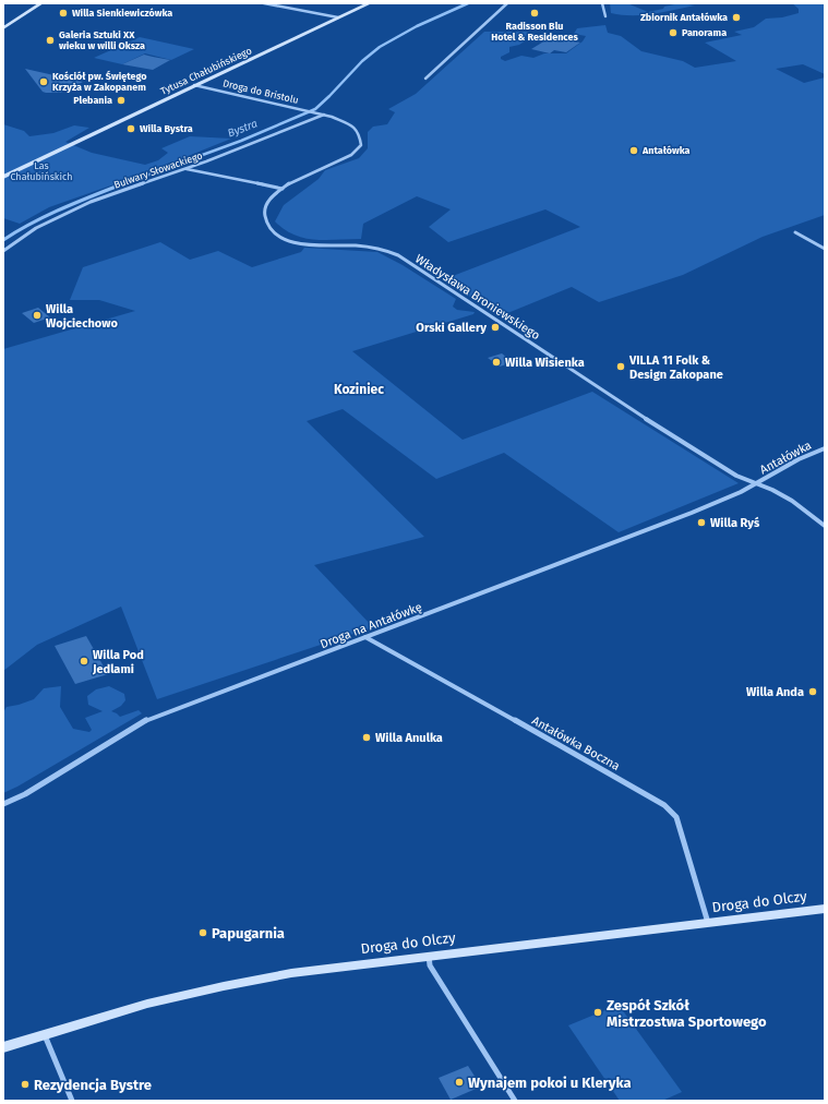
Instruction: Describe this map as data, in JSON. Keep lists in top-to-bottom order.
{
  "streets": {
    "street": [
      "Tytusa Chałubińskiego",
      "Droga do Bristolu",
      "Bulwary Słowackiego",
      "Władysława Broniewskiego",
      "Antałówka",
      "Droga na Antałówkę",
      "Antałówka Boczna",
      "Droga do Olczy"
    ]
  },
  "crossings": [
    ["Tytusa Chałubińskiego", "Droga do Bristolu"],
    ["Droga do Bristolu", "Bulwary Słowackiego"],
    ["Droga do Bristolu", "Władysława Broniewskiego"],
    ["Bulwary Słowackiego", "Władysława Broniewskiego"],
    ["Władysława Broniewskiego", "Antałówka"],
    ["Władysława Broniewskiego", "Droga na Antałówkę"],
    ["Antałówka", "Droga na Antałówkę"],
    ["Droga na Antałówkę", "Antałówka Boczna"],
    ["Antałówka Boczna", "Droga do Olczy"]
  ],
  "districts": ["Koziniec"],
  "water": ["Bystra"],
  "parks": ["Las Chałubińskich"],
  "places": [
    "Willa Sienkiewiczówka",
    "Radisson Blu Hotel & Residences",
    "Zbiornik Antałówka",
    "Panorama",
    "Galeria Sztuki XX wieku w willi Oksza",
    "Kościół pw. Świętego Krzyża w Zakopanem",
    "Plebania",
    "Willa Bystra",
    "Antałówka",
    "Willa Wojciechowo",
    "Orski Gallery",
    "Willa Wisienka",
    "VILLA 11 Folk & Design Zakopane",
    "Willa Ryś",
    "Willa Pod Jedlami",
    "Willa Anda",
    "Willa Anulka",
    "Papugarnia",
    "Zespół Szkół Mistrzostwa Sportowego",
    "Wynajem pokoi u Kleryka",
    "Rezydencja Bystre"
  ]
}
